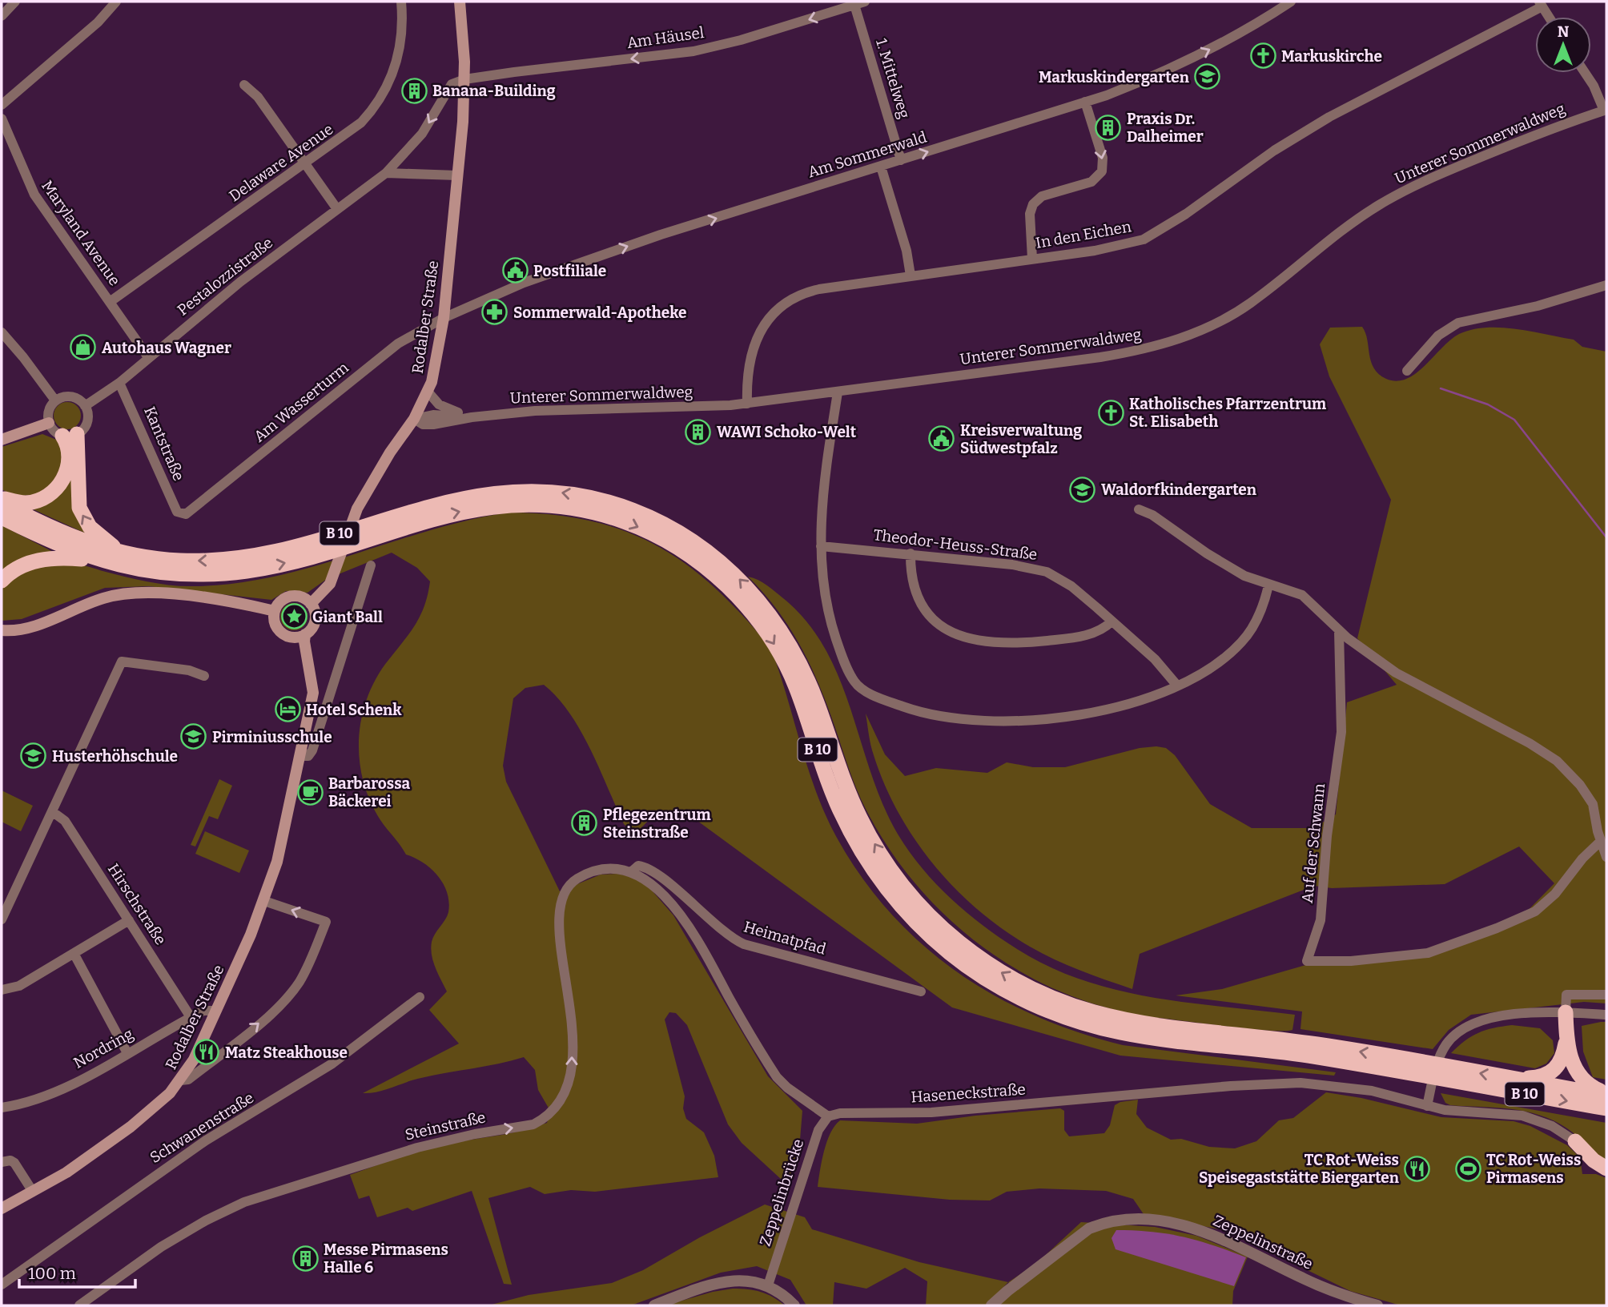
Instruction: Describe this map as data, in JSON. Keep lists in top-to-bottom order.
{
  "streets": {
    "highway": ["B 10"],
    "main road": ["Rodalber Straße"],
    "street": [
      "Am Häusel",
      "1. Mittelweg",
      "Unterer Sommerwaldweg",
      "Am Sommerwald",
      "Delaware Avenue",
      "Maryland Avenue",
      "In den Eichen",
      "Pestalozzistraße",
      "Am Wasserturm",
      "Kantstraße",
      "Theodor-Heuss-Straße",
      "Auf der Schwann",
      "Hirschstraße",
      "Heimatpfad",
      "Nordring",
      "Haseneckstraße",
      "Steinstraße",
      "Schwanenstraße",
      "Zeppelinbrücke",
      "Zeppelinstraße"
    ]
  },
  "crossings": [
    ["Am Häusel", "1. Mittelweg"],
    ["Am Häusel", "Pestalozzistraße"],
    ["Am Häusel", "Rodalber Straße"],
    ["1. Mittelweg", "Am Sommerwald"],
    ["Unterer Sommerwaldweg", "In den Eichen"],
    ["Unterer Sommerwaldweg", "Rodalber Straße"],
    ["Am Sommerwald", "Rodalber Straße"],
    ["Am Sommerwald", "Am Wasserturm"],
    ["Delaware Avenue", "Maryland Avenue"],
    ["Maryland Avenue", "Pestalozzistraße"],
    ["Pestalozzistraße", "Rodalber Straße"],
    ["Pestalozzistraße", "Kantstraße"],
    ["Rodalber Straße", "Am Wasserturm"],
    ["Rodalber Straße", "Nordring"],
    ["Am Wasserturm", "Kantstraße"],
    ["Hirschstraße", "Nordring"],
    ["Heimatpfad", "Steinstraße"],
    ["Haseneckstraße", "Zeppelinbrücke"]
  ],
  "one_way": ["Am Häusel", "Am Sommerwald", "Steinstraße"],
  "places": {
    "church": ["Markuskirche", "Katholisches Pfarrzentrum St. Elisabeth"],
    "school or university": [
      "Markuskindergarten",
      "Waldorfkindergarten",
      "Pirminiusschule",
      "Husterhöhschule"
    ],
    "building": [
      "Banana-Building",
      "Praxis Dr. Dalheimer",
      "WAWI Schoko-Welt",
      "Pflegezentrum Steinstraße",
      "Messe Pirmasens Halle 6"
    ],
    "public building": ["Postfiliale", "Kreisverwaltung Südwestpfalz"],
    "pharmacy": ["Sommerwald-Apotheke"],
    "shop": ["Autohaus Wagner"],
    "place": ["Giant Ball"],
    "hotel": ["Hotel Schenk"],
    "cafe": ["Barbarossa Bäckerei"],
    "restaurant": ["Matz Steakhouse", "TC Rot-Weiss Speisegaststätte Biergarten"],
    "sports": ["TC Rot-Weiss Pirmasens"]
  },
  "scale_bar": "100 m",
  "north": "top"
}
